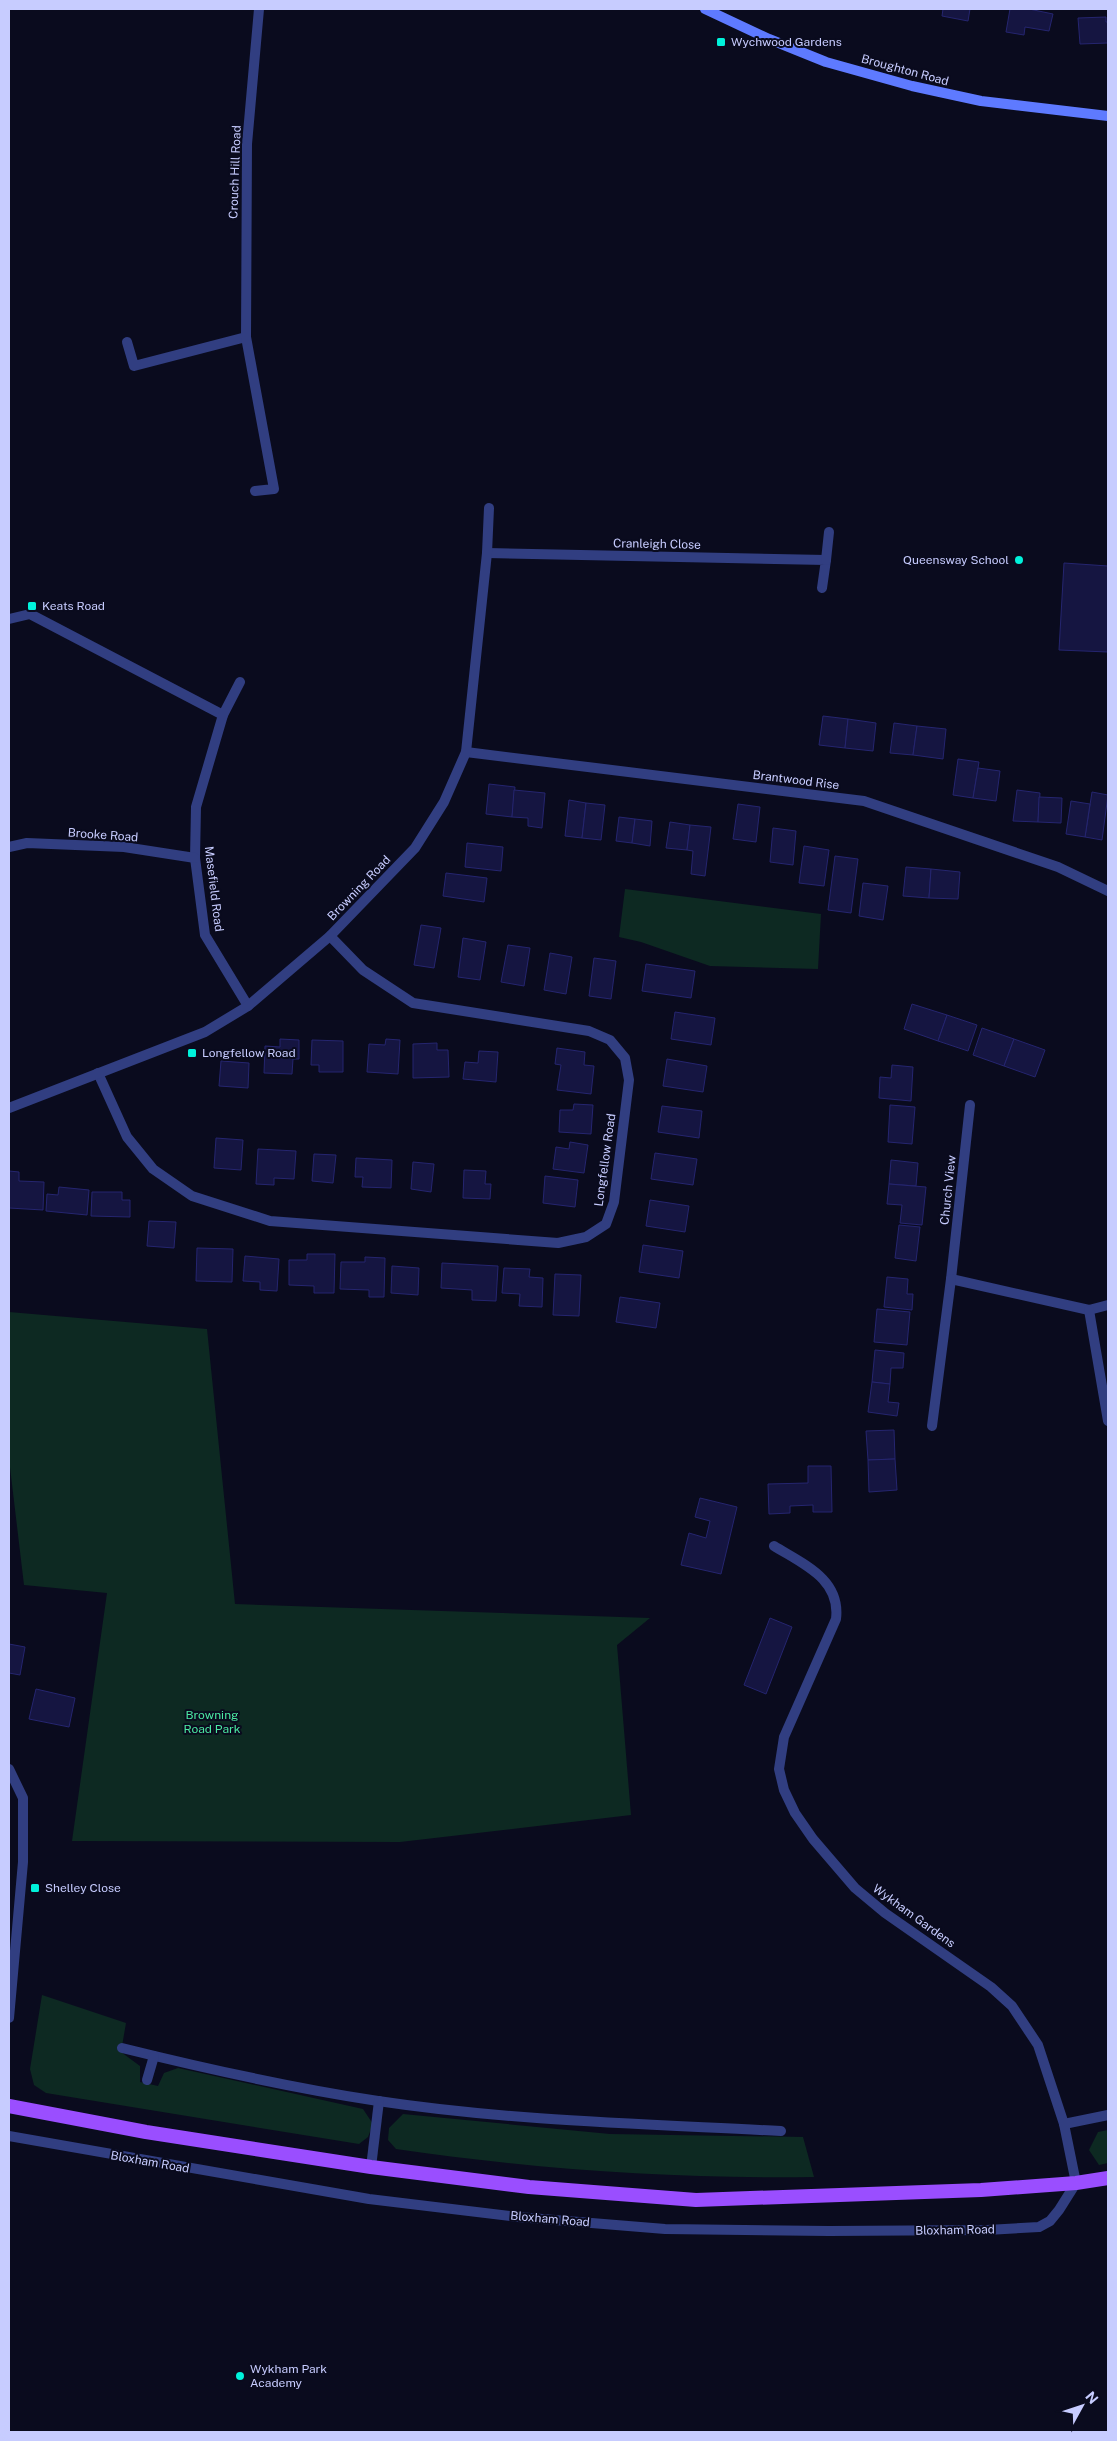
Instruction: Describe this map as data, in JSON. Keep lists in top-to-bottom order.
{
  "streets": {
    "main road": ["Broughton Road"],
    "street": [
      "Crouch Hill Road",
      "Cranleigh Close",
      "Brantwood Rise",
      "Brooke Road",
      "Browning Road",
      "Masefield Road",
      "Longfellow Road",
      "Church View",
      "Wykham Gardens",
      "Bloxham Road"
    ]
  },
  "crossings": [
    ["Cranleigh Close", "Browning Road"],
    ["Brantwood Rise", "Browning Road"],
    ["Brooke Road", "Masefield Road"],
    ["Browning Road", "Masefield Road"],
    ["Browning Road", "Longfellow Road"]
  ],
  "parks": ["Browning Road Park"],
  "places": {
    "transit": [
      "Wychwood Gardens",
      "Keats Road",
      "Longfellow Road",
      "Shelley Close"
    ],
    "other": ["Queensway School", "Wykham Park Academy"]
  },
  "north": "top right"
}
